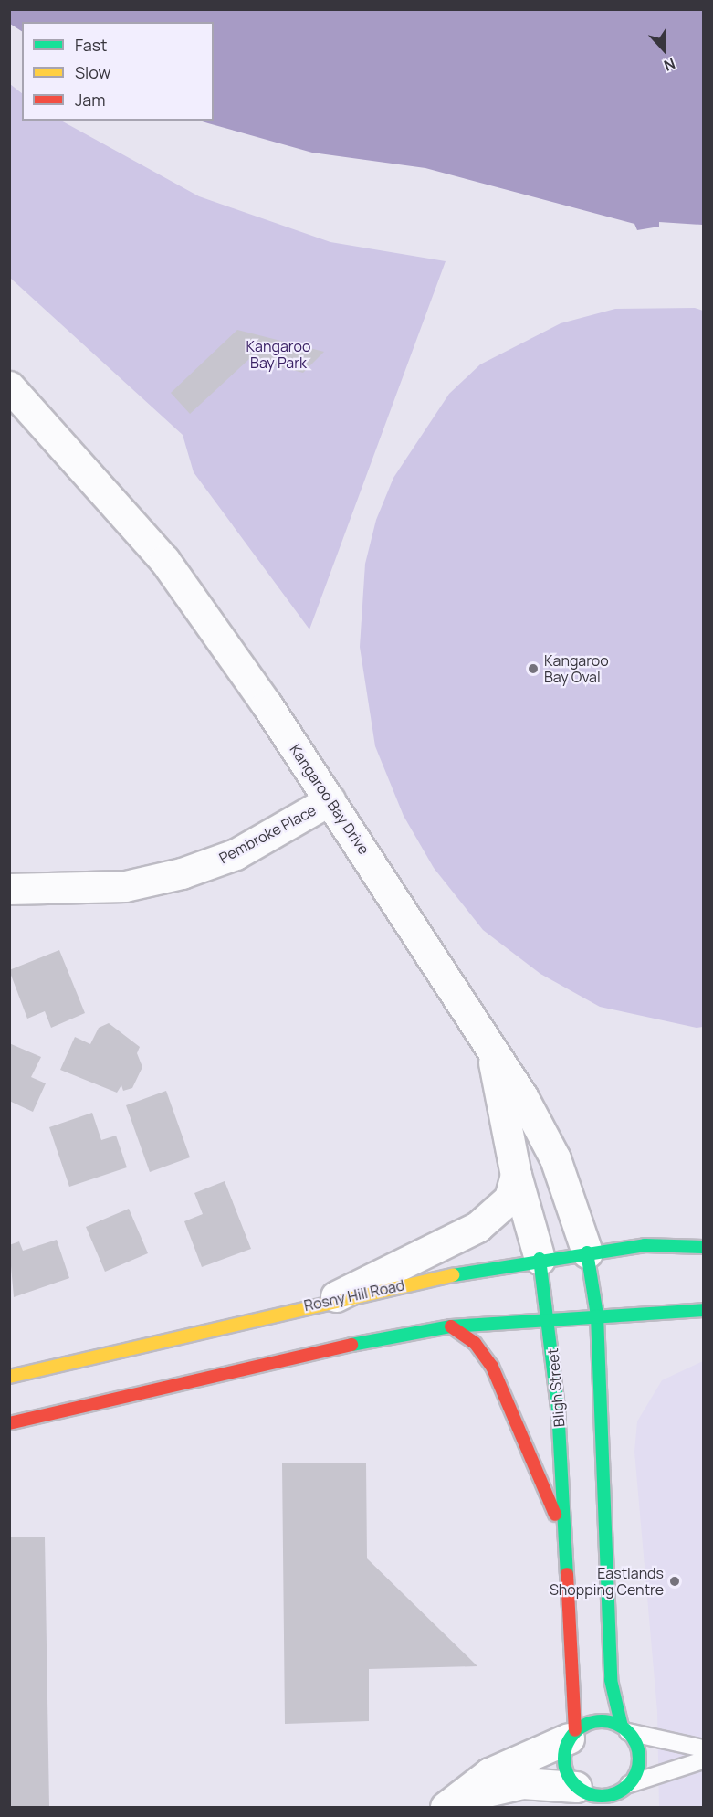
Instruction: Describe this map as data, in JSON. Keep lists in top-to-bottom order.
{
  "streets": {
    "main road": ["Rosny Hill Road", "Bligh Street"],
    "street": ["Kangaroo Bay Drive", "Pembroke Place"]
  },
  "crossings": [
    ["Kangaroo Bay Drive", "Pembroke Place"],
    ["Kangaroo Bay Drive", "Rosny Hill Road"],
    ["Kangaroo Bay Drive", "Bligh Street"],
    ["Rosny Hill Road", "Bligh Street"]
  ],
  "parks": ["Kangaroo Bay Park"],
  "places": ["Kangaroo Bay Oval", "Eastlands Shopping Centre"],
  "legend": ["Fast", "Slow", "Jam"],
  "north": "bottom"
}
